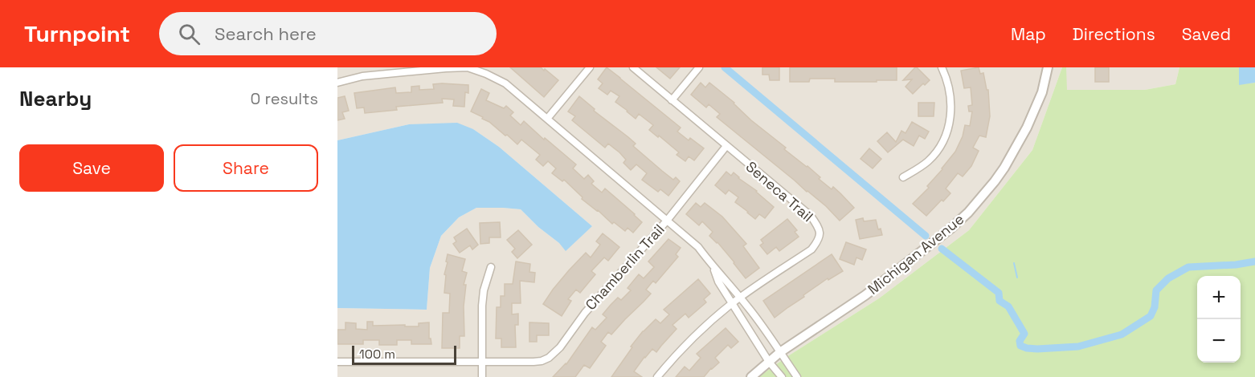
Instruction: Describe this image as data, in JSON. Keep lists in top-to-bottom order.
{
  "streets": {
    "street": ["Seneca Trail", "Michigan Avenue", "Chamberlin Trail"]
  },
  "scale_bar": "100 m",
  "page": {
    "header": "Turnpoint",
    "search": "Search here",
    "nav": ["Map", "Directions", "Saved"],
    "heading": ["Nearby", "0 results"],
    "buttons": ["Save", "Share"],
    "map_buttons": ["+", "−"],
    "scale": "100 m"
  }
}
